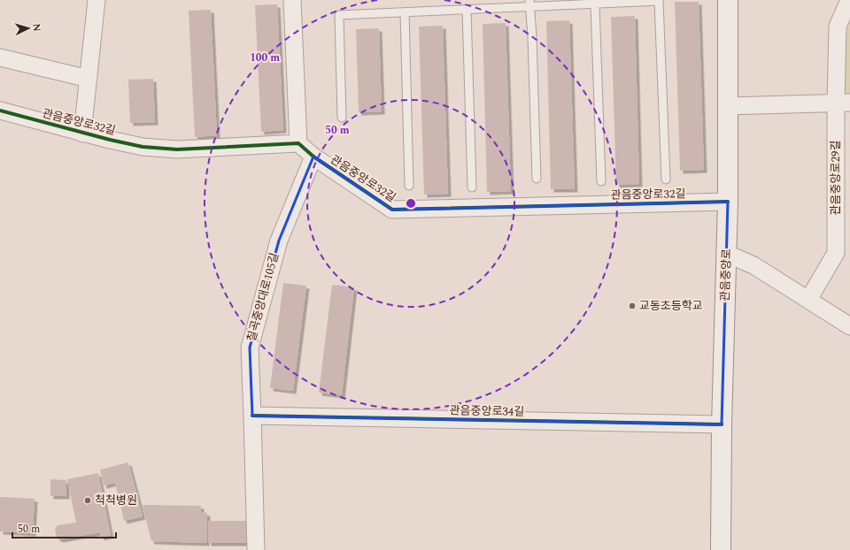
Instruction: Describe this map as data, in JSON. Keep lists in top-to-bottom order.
{
  "streets": {
    "main road": ["관음중앙로"],
    "street": [
      "관음중앙로32길",
      "관음중앙로29길",
      "칠곡중앙대로105길",
      "관음중앙로34길"
    ]
  },
  "crossings": [
    ["관음중앙로32길", "관음중앙로"],
    ["관음중앙로32길", "칠곡중앙대로105길"],
    ["관음중앙로", "관음중앙로34길"],
    ["칠곡중앙대로105길", "관음중앙로34길"]
  ],
  "places": ["교동초등학교", "척척병원"],
  "scale_bar": "50 m",
  "north": "right",
  "rings": ["100 m", "50 m"]
}
